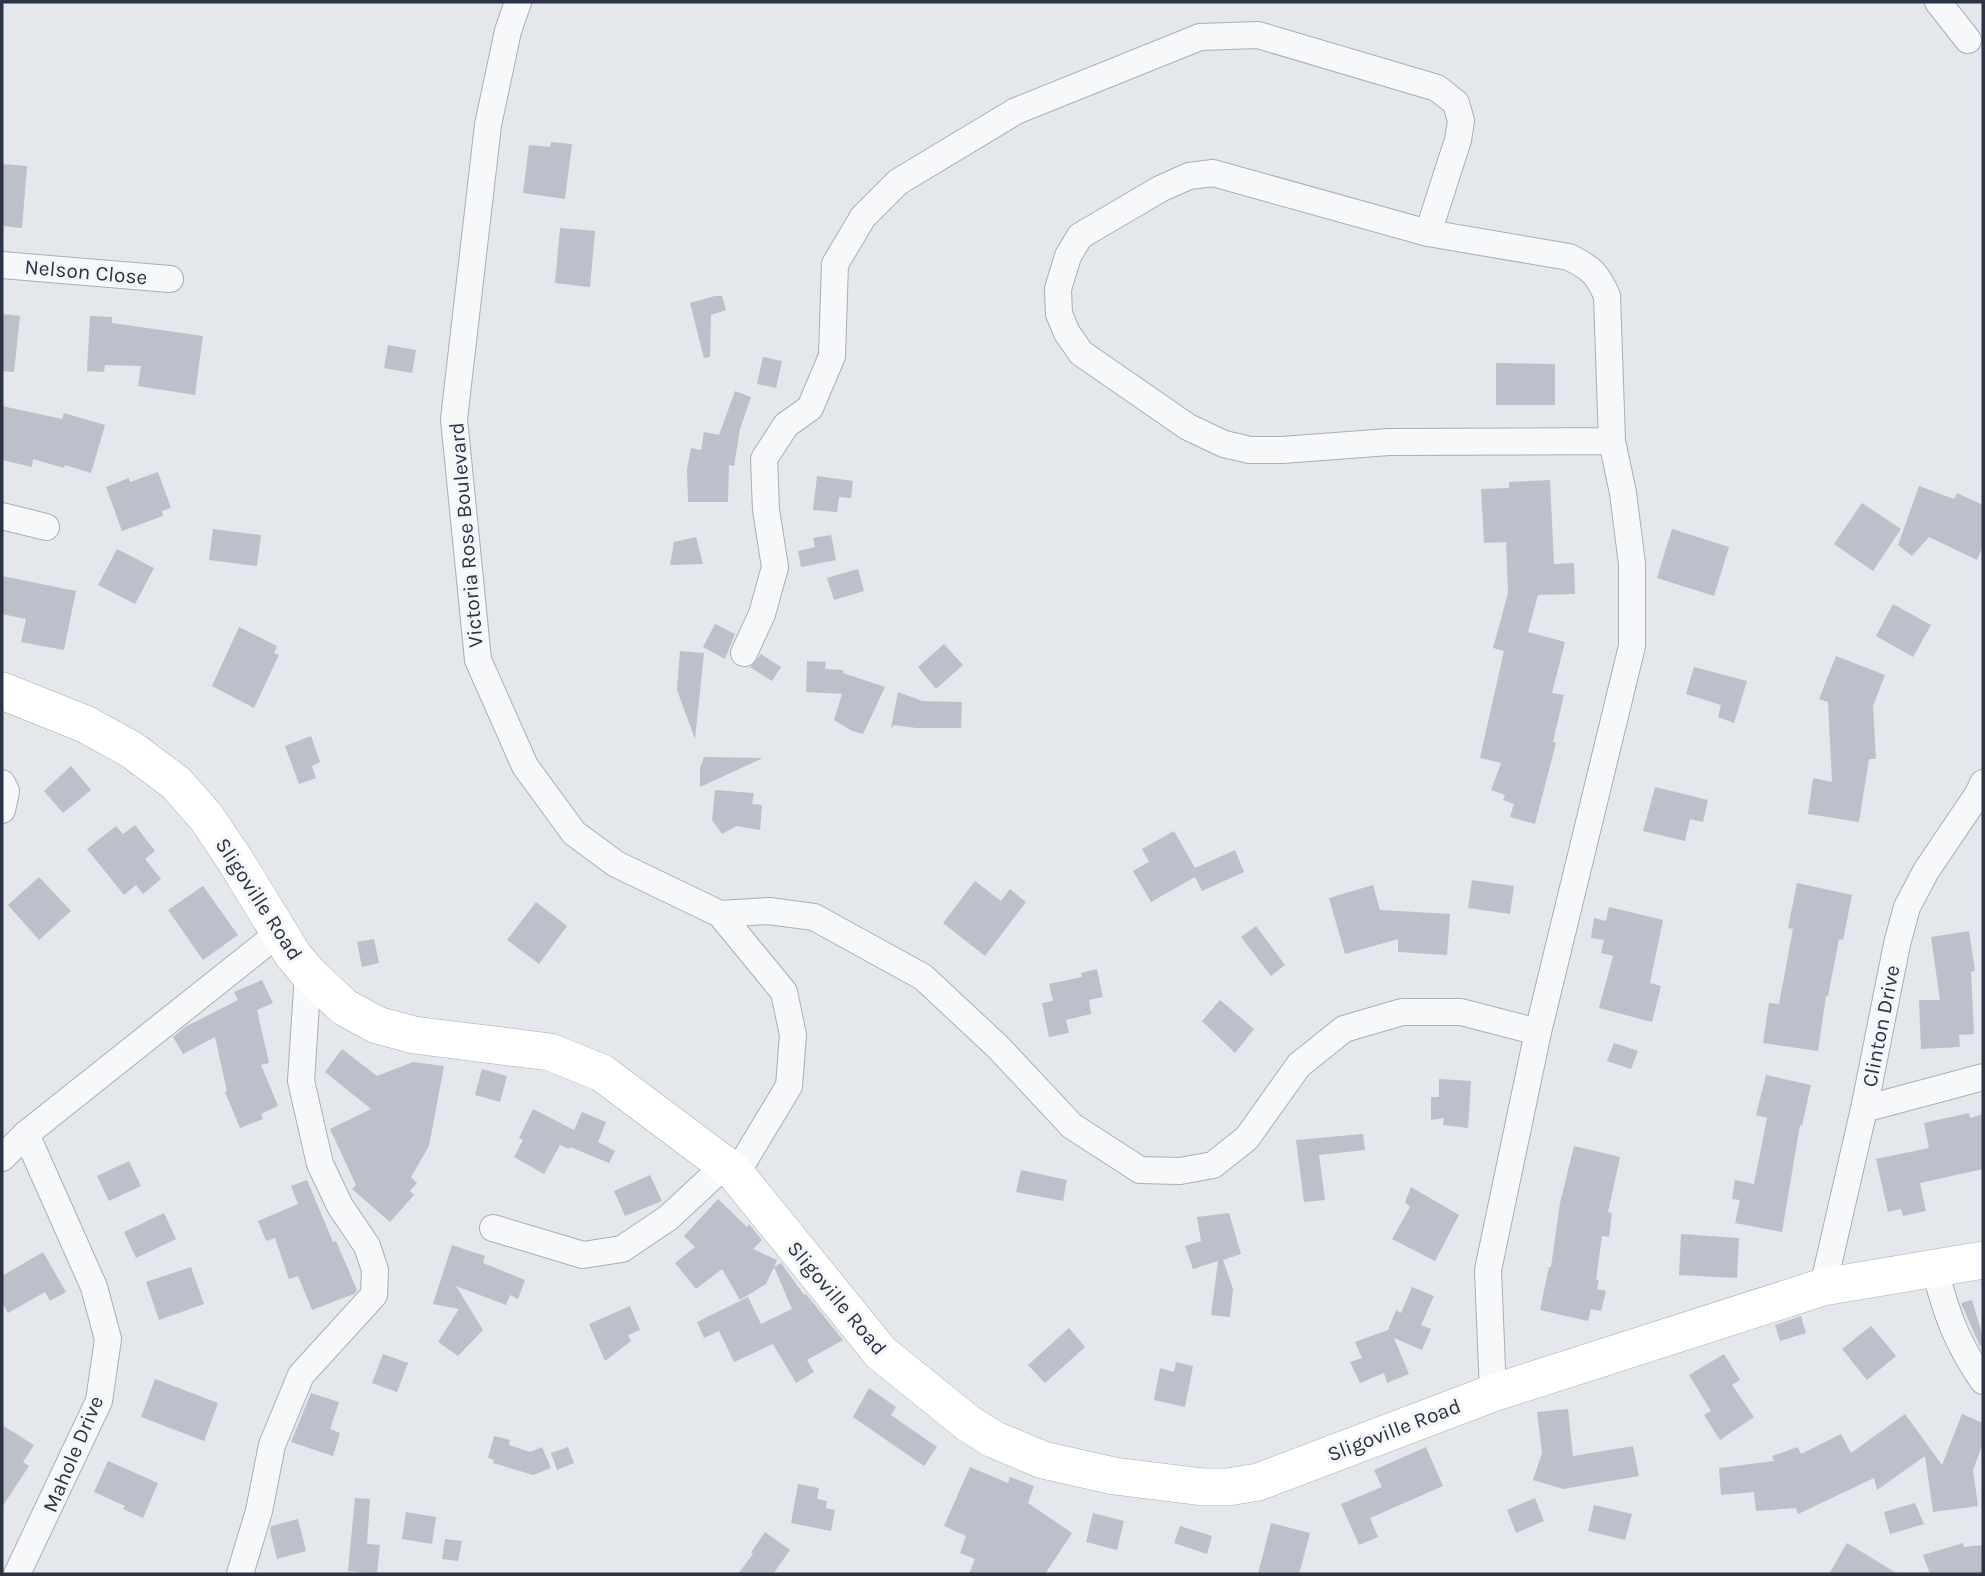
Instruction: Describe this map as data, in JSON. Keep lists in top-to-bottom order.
{
  "streets": {
    "street": [
      "Nelson Close",
      "Victoria Rose Boulevard",
      "Sligoville Road",
      "Clinton Drive",
      "Mahole Drive"
    ]
  },
  "crossings": [
    ["Victoria Rose Boulevard", "Sligoville Road"],
    ["Sligoville Road", "Clinton Drive"]
  ]
}
